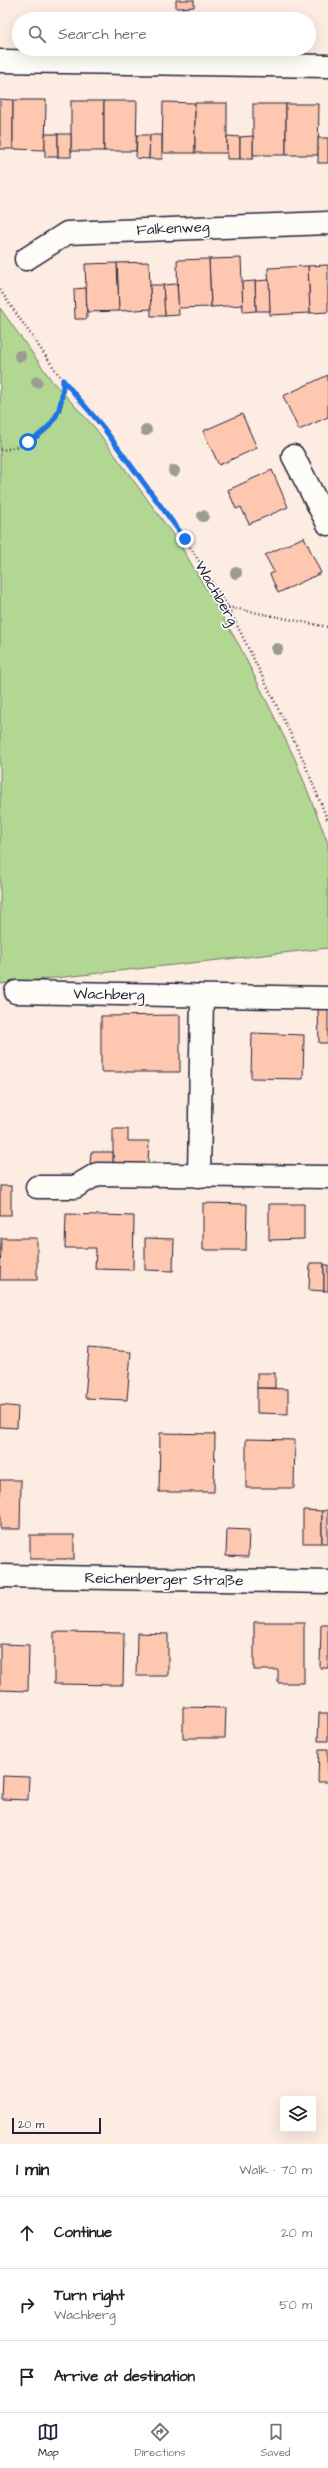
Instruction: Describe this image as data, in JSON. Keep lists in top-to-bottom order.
{
  "streets": {
    "street": ["Falkenweg", "Wachberg", "Reichenberger Straße"]
  },
  "scale_bar": "20 m",
  "page": {
    "search": "Search here",
    "scale": "20 m",
    "heading": ["1 min", "Walk · 70 m"],
    "list": [
      ["Continue", "20 m"],
      ["Turn right", "Wachberg", "50 m"],
      "Arrive at destination"
    ],
    "nav": ["Map", "Directions", "Saved"]
  }
}
